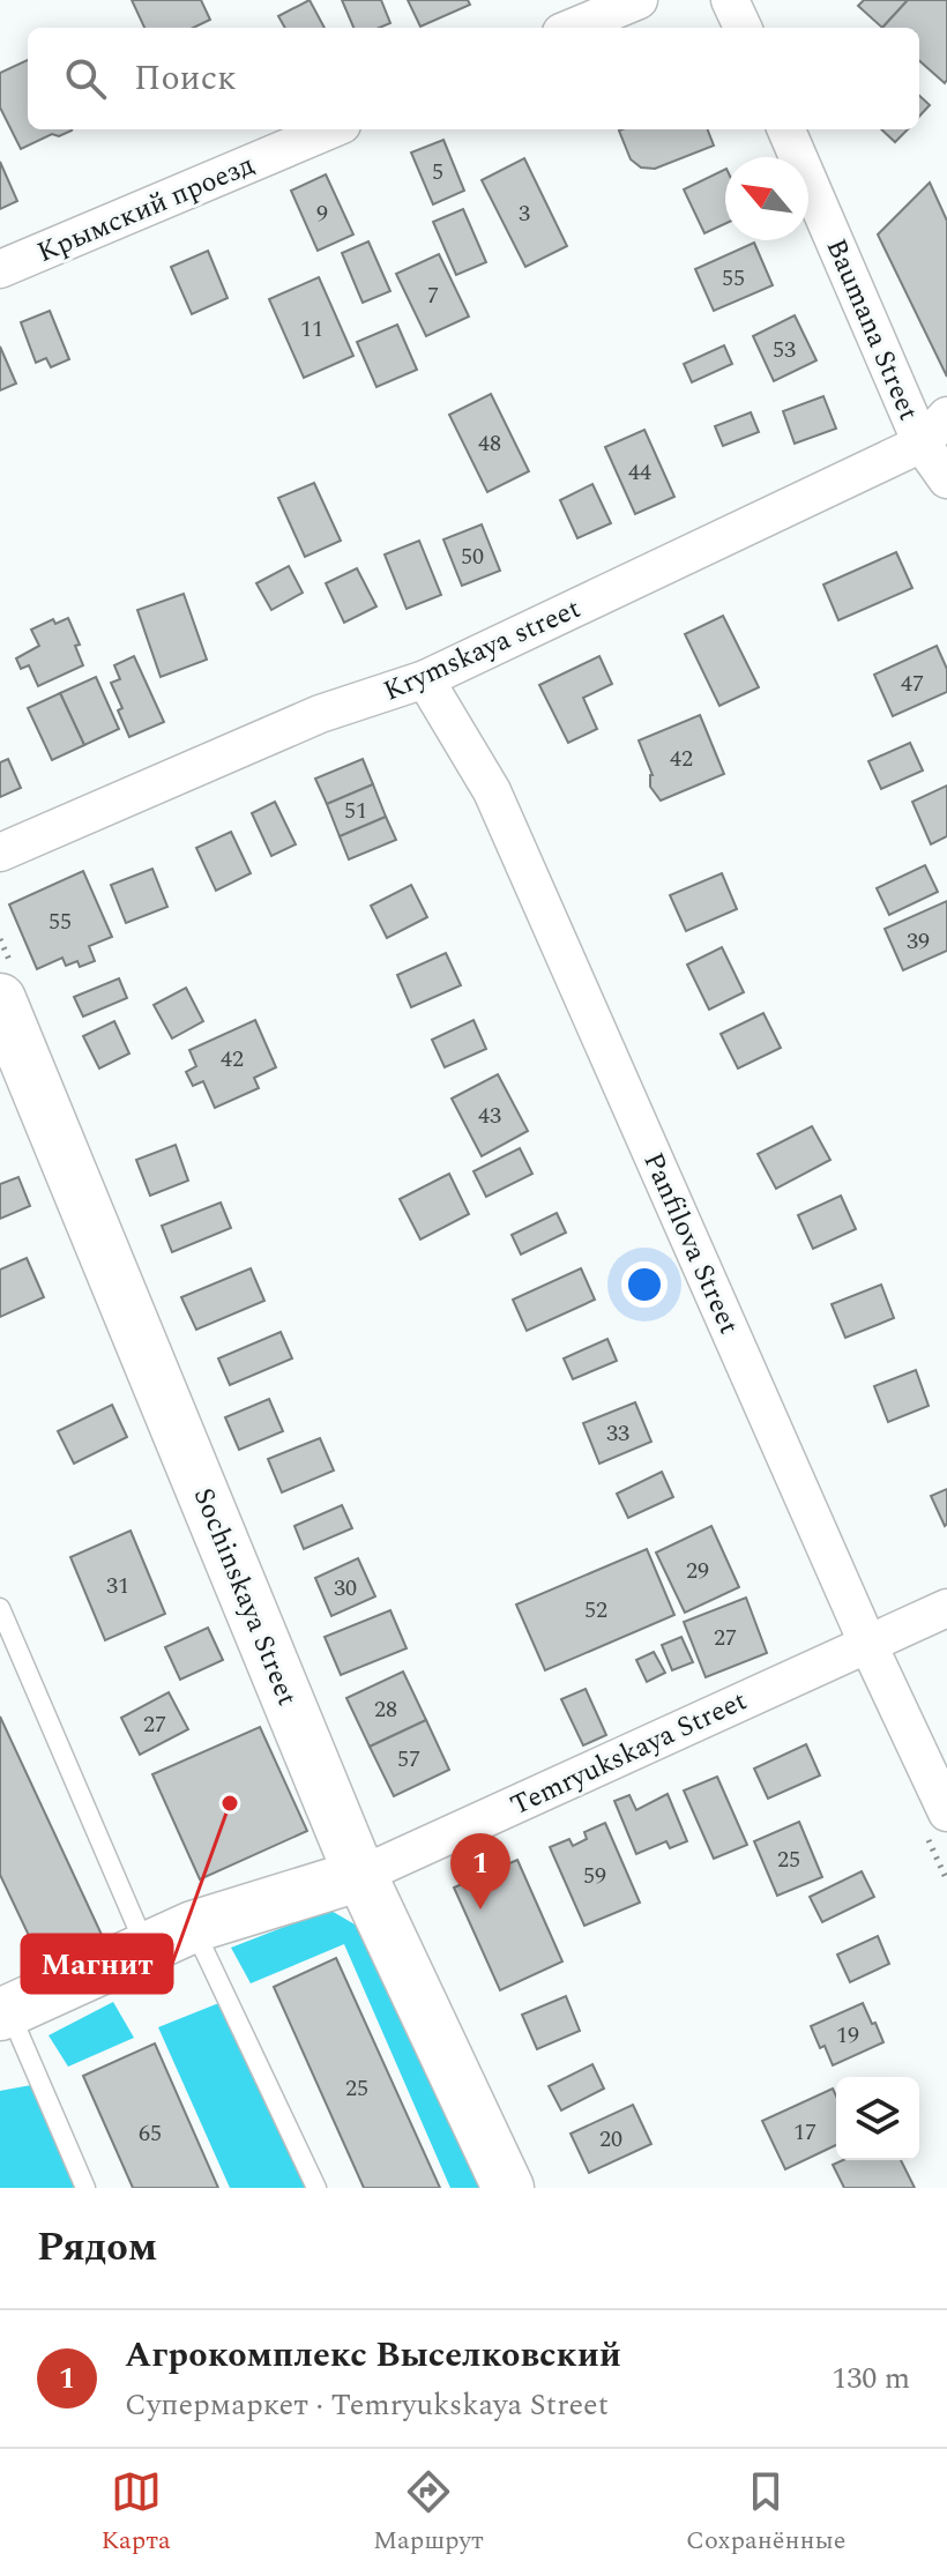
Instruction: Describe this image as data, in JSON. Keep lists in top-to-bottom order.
{
  "streets": {
    "street": [
      "Крымский проезд",
      "Baumana Street",
      "Krymskaya street",
      "Panfilova Street",
      "Sochinskaya Street",
      "Temryukskaya Street"
    ]
  },
  "crossings": [
    ["Baumana Street", "Krymskaya street"],
    ["Krymskaya street", "Panfilova Street"],
    ["Panfilova Street", "Temryukskaya Street"],
    ["Sochinskaya Street", "Temryukskaya Street"]
  ],
  "places": ["Магнит"],
  "house_numbers": [
    "5",
    "9",
    "3",
    "55",
    "7",
    "11",
    "53",
    "48",
    "44",
    "50",
    "47",
    "42",
    "51",
    "55",
    "39",
    "42",
    "43",
    "33",
    "29",
    "31",
    "30",
    "52",
    "27",
    "28",
    "27",
    "57",
    "25",
    "59",
    "19",
    "25",
    "17",
    "65",
    "20"
  ],
  "north": "top left",
  "page": {
    "search": "Поиск",
    "pins": "1",
    "heading": "Рядом",
    "list": [
      {
        "mark": "1",
        "name": "Агрокомплекс Выселковский",
        "note": "Супермаркет · Temryukskaya Street",
        "value": "130 m"
      }
    ],
    "nav": ["Карта", "Маршрут", "Сохранённые"]
  }
}
